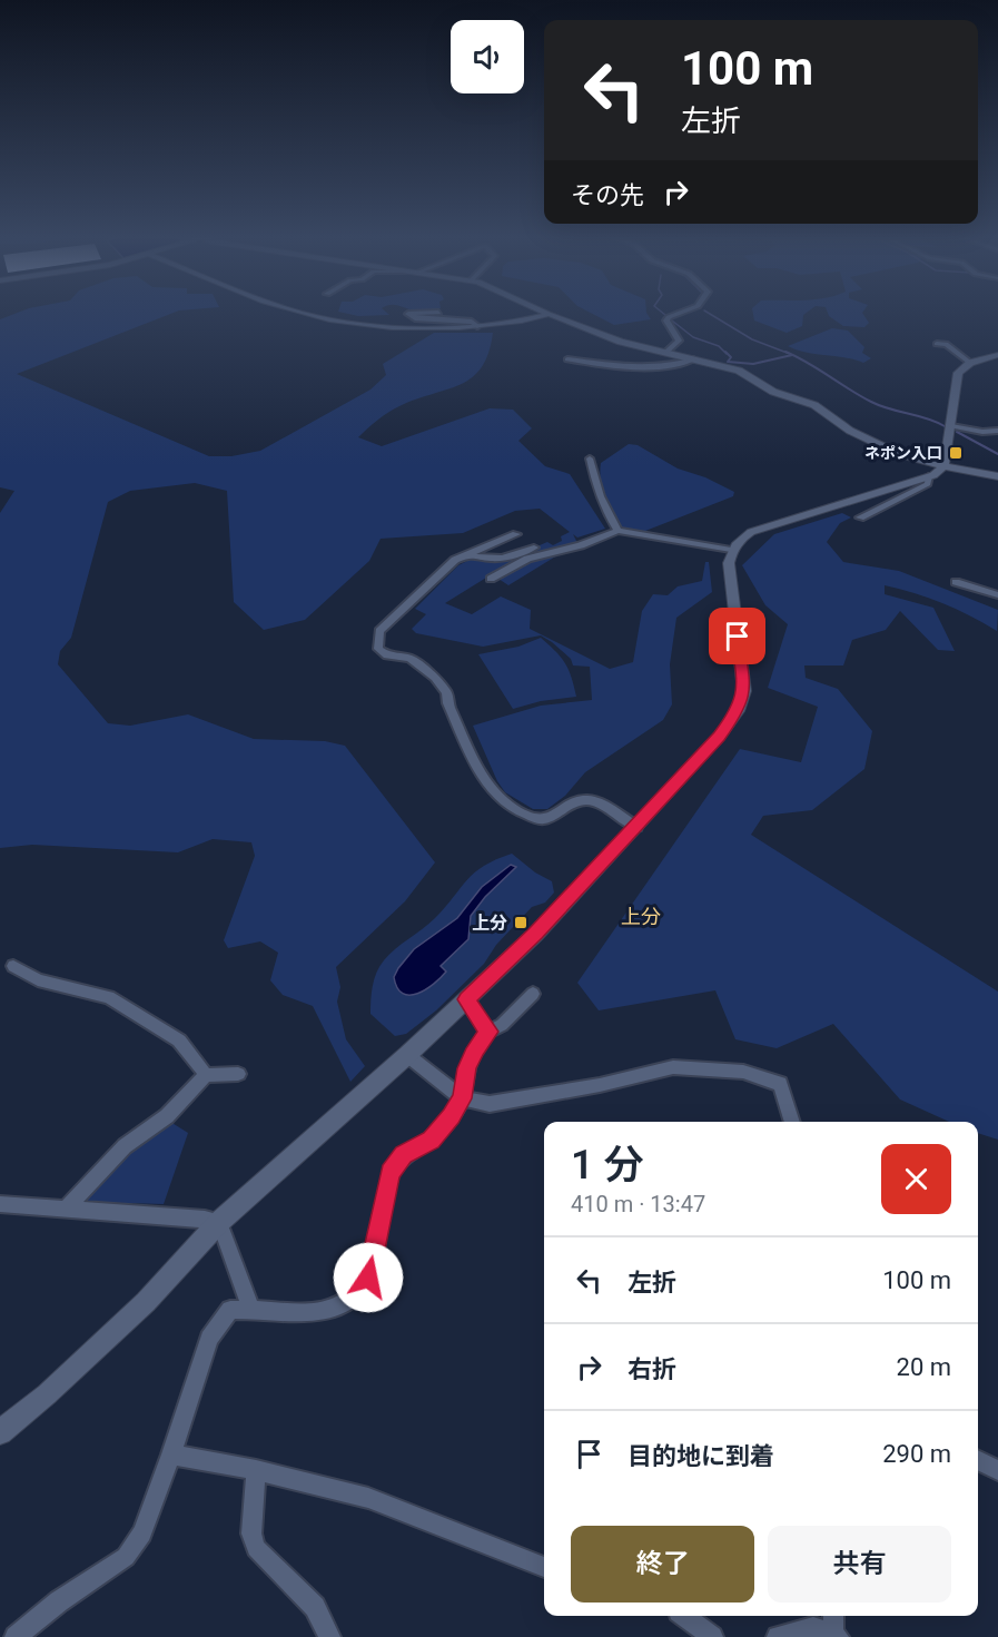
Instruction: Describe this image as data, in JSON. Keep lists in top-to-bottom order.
{
  "districts": ["上分"],
  "places": {
    "transit": ["ネポン入口", "上分"]
  },
  "page": {
    "turn": ["100 m", "左折"],
    "then": "その先",
    "heading": ["1 分", "410 m · 13:47"],
    "list": [
      {
        "name": "左折",
        "value": "100 m"
      },
      {
        "name": "右折",
        "value": "20 m"
      },
      {
        "name": "目的地に到着",
        "value": "290 m"
      }
    ],
    "buttons": ["終了", "共有"]
  }
}
